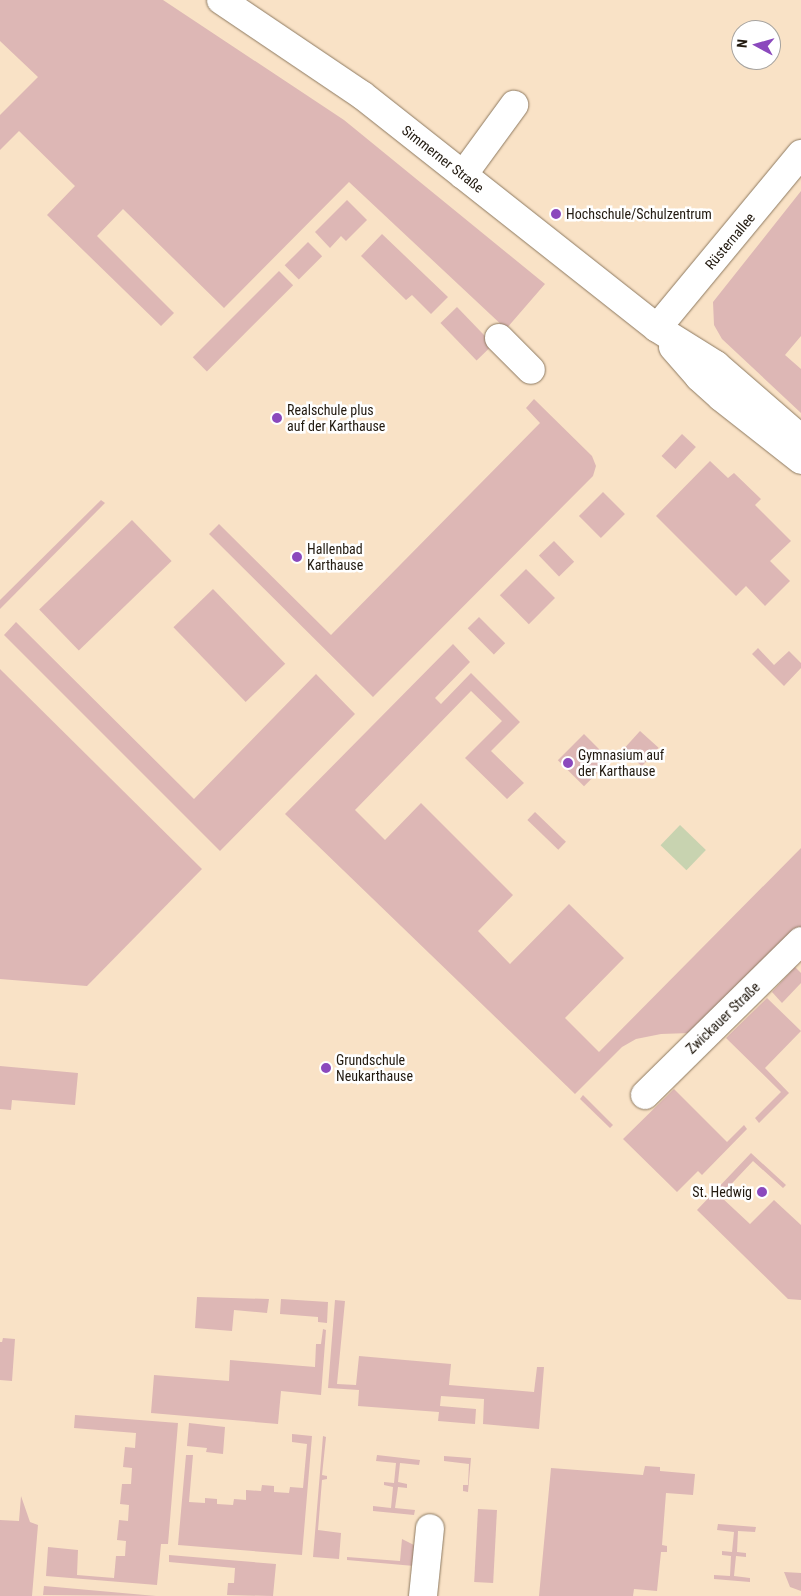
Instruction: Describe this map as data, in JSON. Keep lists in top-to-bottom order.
{
  "streets": {
    "street": ["Simmerner Straße", "Rüsternallee", "Zwickauer Straße"]
  },
  "crossings": [
    ["Simmerner Straße", "Rüsternallee"]
  ],
  "places": [
    "Hochschule/Schulzentrum",
    "Realschule plus auf der Karthause",
    "Hallenbad Karthause",
    "Gymnasium auf der Karthause",
    "Grundschule Neukarthause",
    "St. Hedwig"
  ],
  "north": "left"
}
